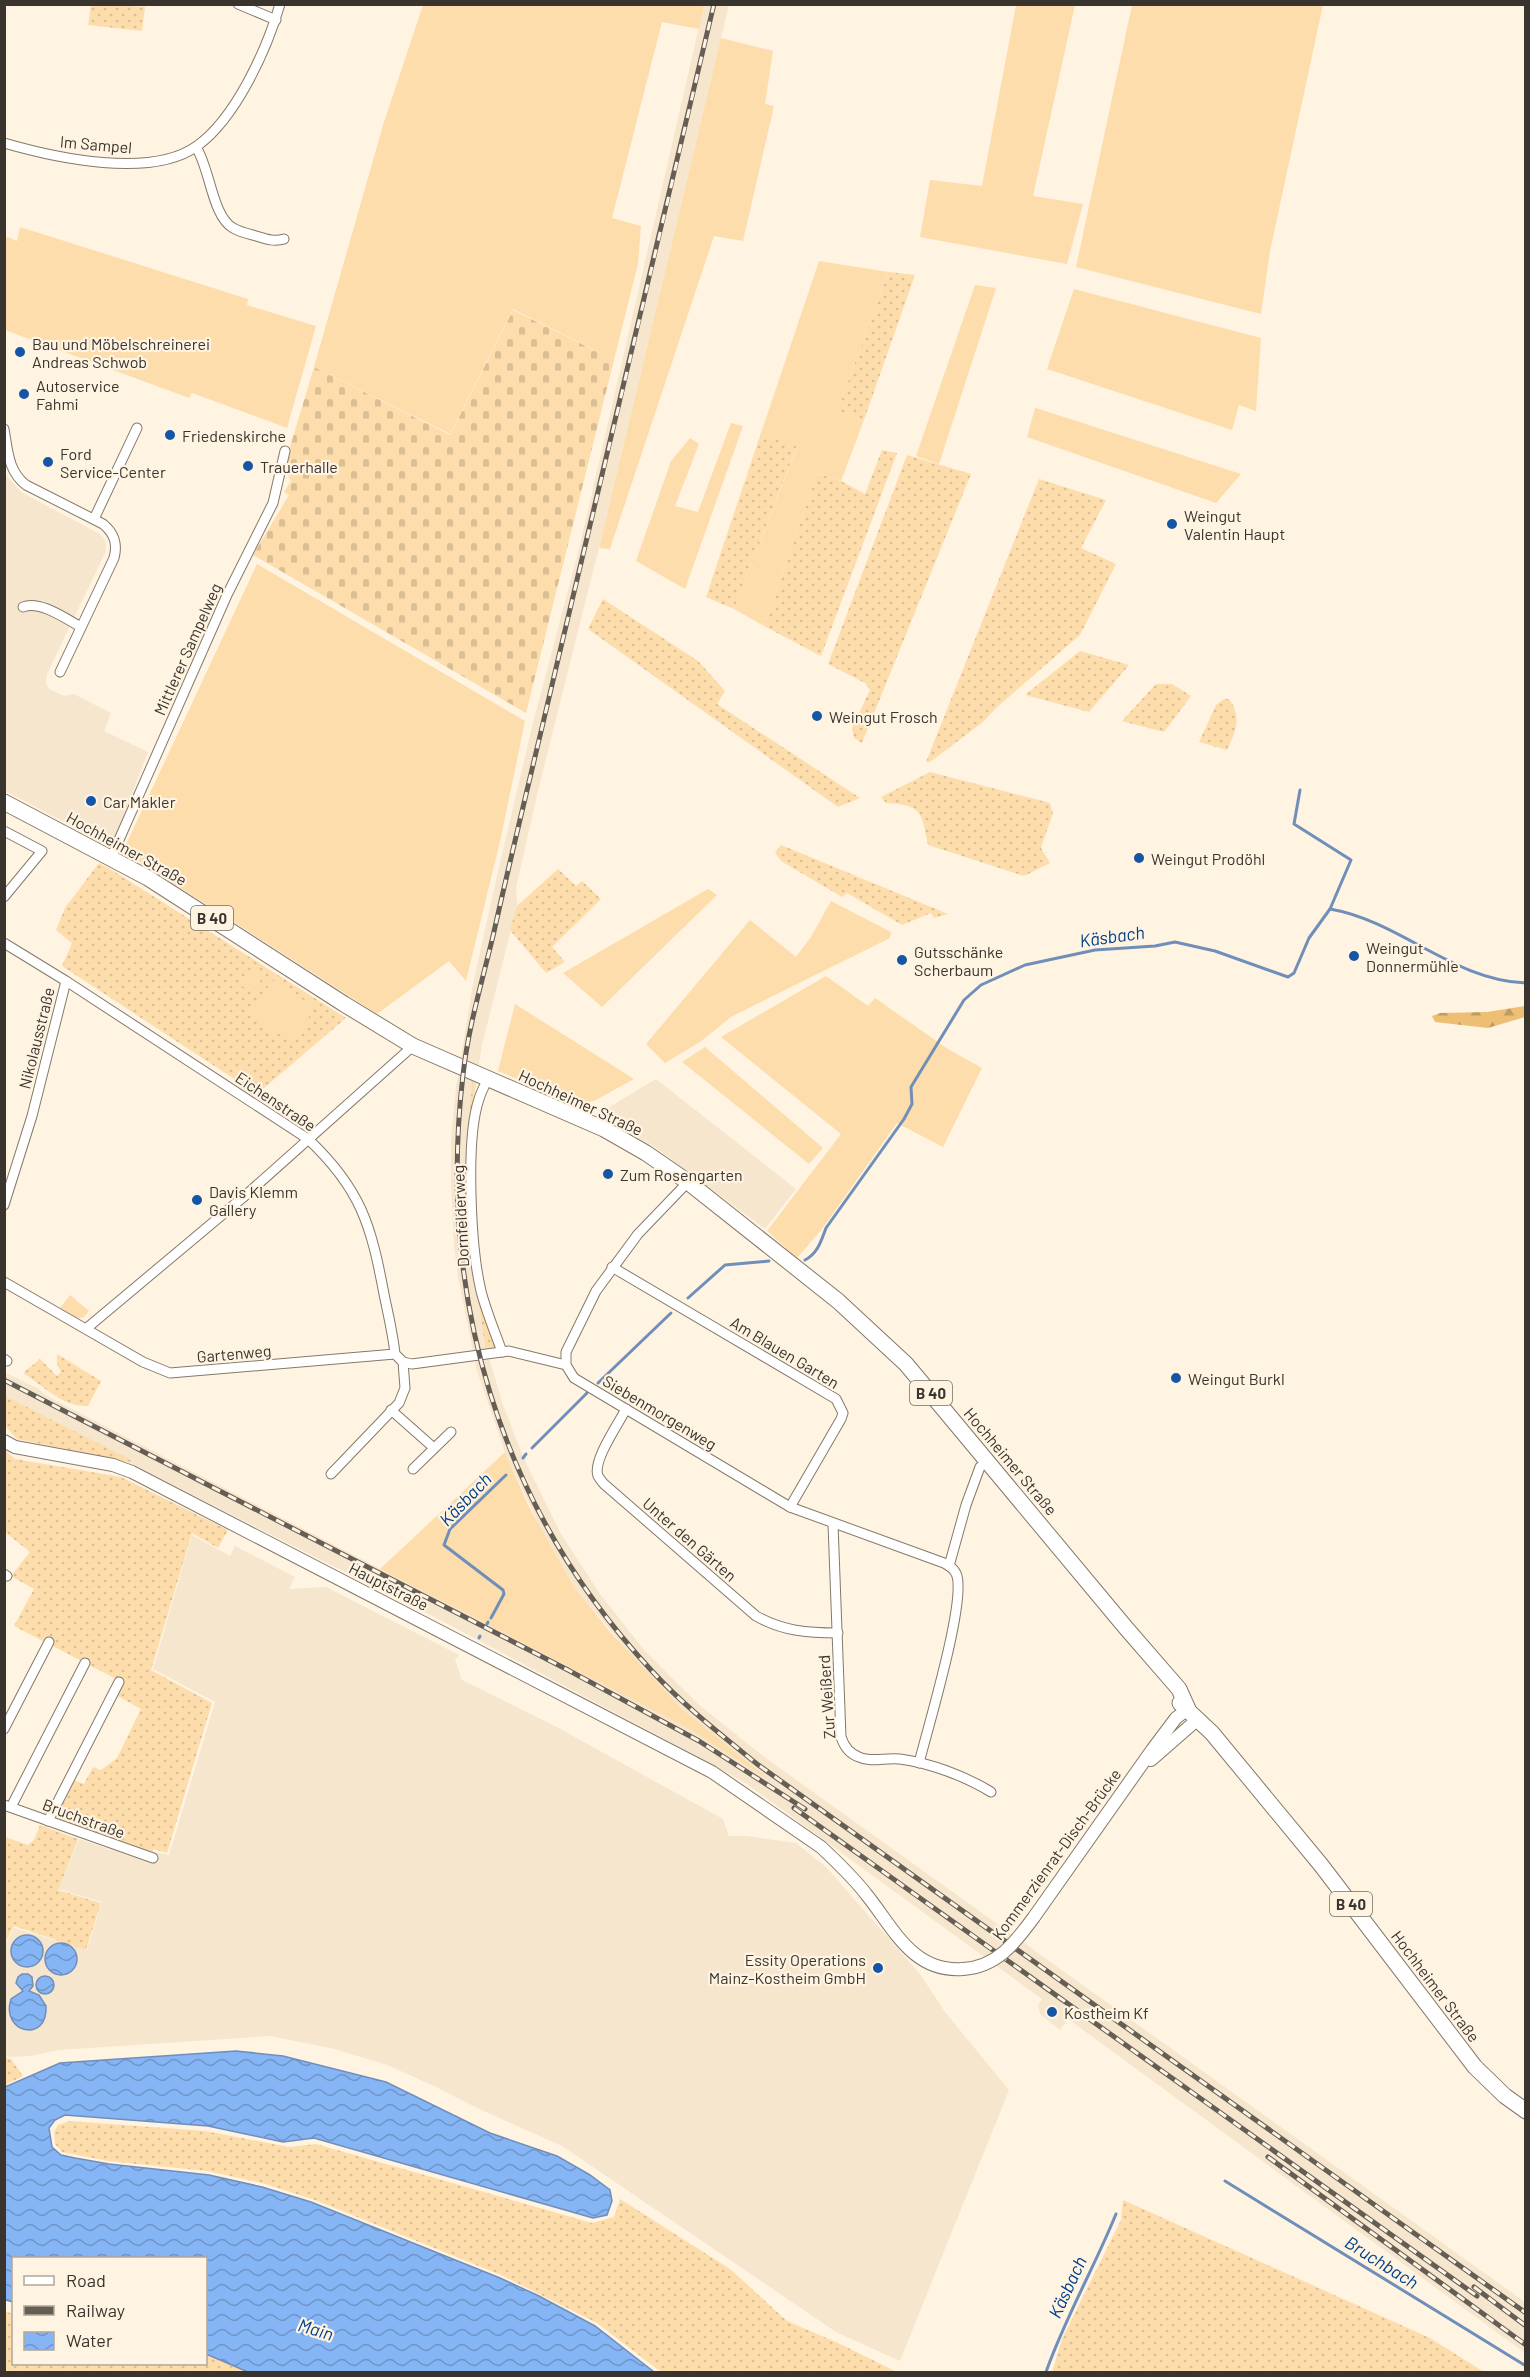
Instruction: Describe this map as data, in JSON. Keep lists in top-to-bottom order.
{
  "streets": {
    "main road": ["Hochheimer Straße", "B 40"],
    "street": [
      "Im Sampel",
      "Mittlerer Sampelweg",
      "Nikolausstraße",
      "Eichenstraße",
      "Dornfelderweg",
      "Am Blauen Garten",
      "Gartenweg",
      "Siebenmorgenweg",
      "Unter den Gärten",
      "Hauptstraße",
      "Zur Weißerd",
      "Bruchstraße",
      "Kommerzienrat-Disch-Brücke"
    ]
  },
  "crossings": [
    ["Mittlerer Sampelweg", "Hochheimer Straße"],
    ["Hochheimer Straße", "Dornfelderweg"],
    ["Hochheimer Straße", "Kommerzienrat-Disch-Brücke"],
    ["Nikolausstraße", "Eichenstraße"],
    ["Eichenstraße", "Gartenweg"],
    ["Am Blauen Garten", "Siebenmorgenweg"],
    ["Siebenmorgenweg", "Unter den Gärten"],
    ["Siebenmorgenweg", "Zur Weißerd"],
    ["Unter den Gärten", "Zur Weißerd"],
    ["Hauptstraße", "Kommerzienrat-Disch-Brücke"]
  ],
  "water": ["Käsbach", "Bruchbach", "Main"],
  "places": [
    "Bau und Möbelschreinerei Andreas Schwob",
    "Autoservice Fahmi",
    "Friedenskirche",
    "Ford Service-Center",
    "Trauerhalle",
    "Weingut Valentin Haupt",
    "Weingut Frosch",
    "Car Makler",
    "Weingut Prodöhl",
    "Weingut Donnermühle",
    "Gutsschänke Scherbaum",
    "Zum Rosengarten",
    "Davis Klemm Gallery",
    "Weingut Burkl",
    "Essity Operations Mainz-Kostheim GmbH",
    "Kostheim Kf"
  ],
  "legend": ["Road", "Railway", "Water"]
}
